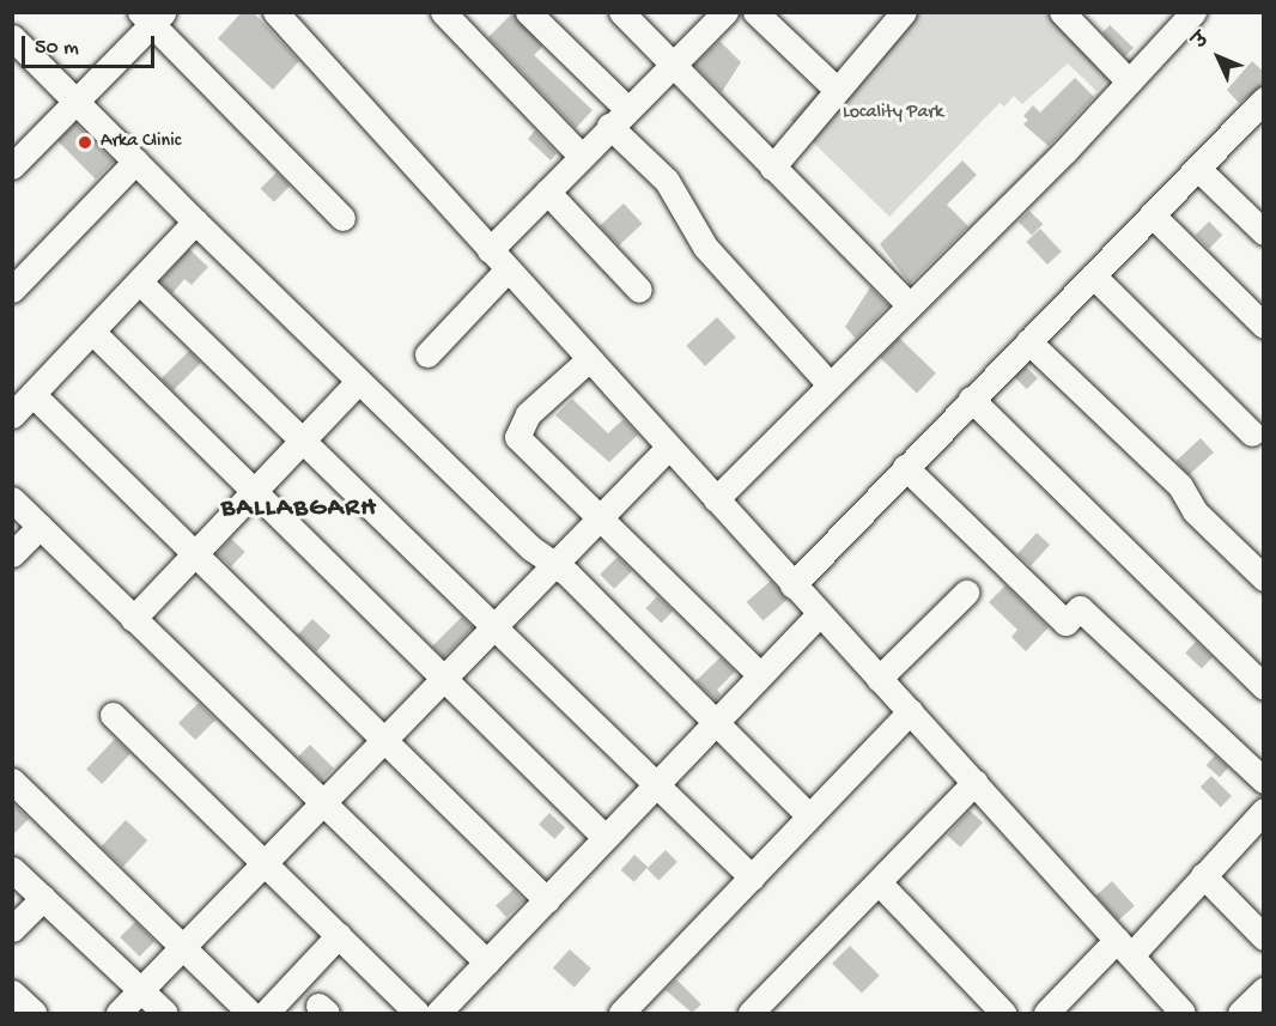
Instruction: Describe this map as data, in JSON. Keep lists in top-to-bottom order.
{
  "districts": ["BALLABGARH"],
  "parks": ["Locality Park"],
  "places": ["Arka Clinic"],
  "scale_bar": "50 m",
  "north": "top left"
}
